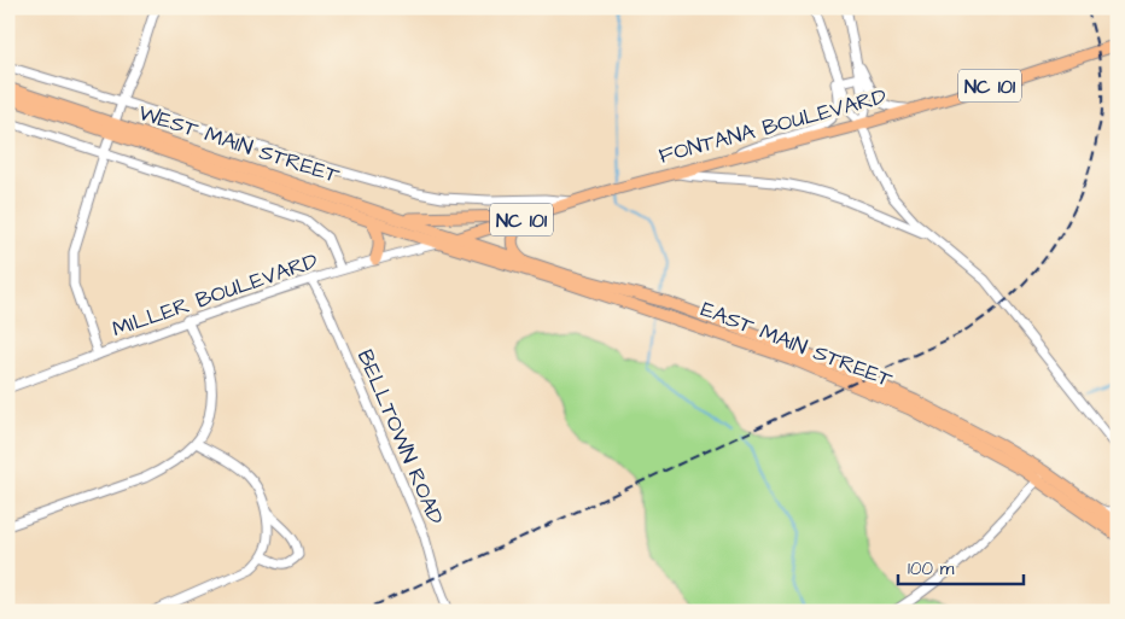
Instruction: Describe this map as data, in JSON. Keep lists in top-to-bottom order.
{
  "streets": {
    "main road": [
      "NC 101",
      "FONTANA BOULEVARD",
      "WEST MAIN STREET",
      "EAST MAIN STREET"
    ],
    "street": ["MILLER BOULEVARD", "BELLTOWN ROAD"]
  },
  "crossings": [
    ["FONTANA BOULEVARD", "WEST MAIN STREET"],
    ["FONTANA BOULEVARD", "MILLER BOULEVARD"],
    ["FONTANA BOULEVARD", "EAST MAIN STREET"],
    ["WEST MAIN STREET", "MILLER BOULEVARD"],
    ["WEST MAIN STREET", "EAST MAIN STREET"],
    ["MILLER BOULEVARD", "EAST MAIN STREET"],
    ["MILLER BOULEVARD", "BELLTOWN ROAD"]
  ],
  "scale_bar": "100 m"
}
